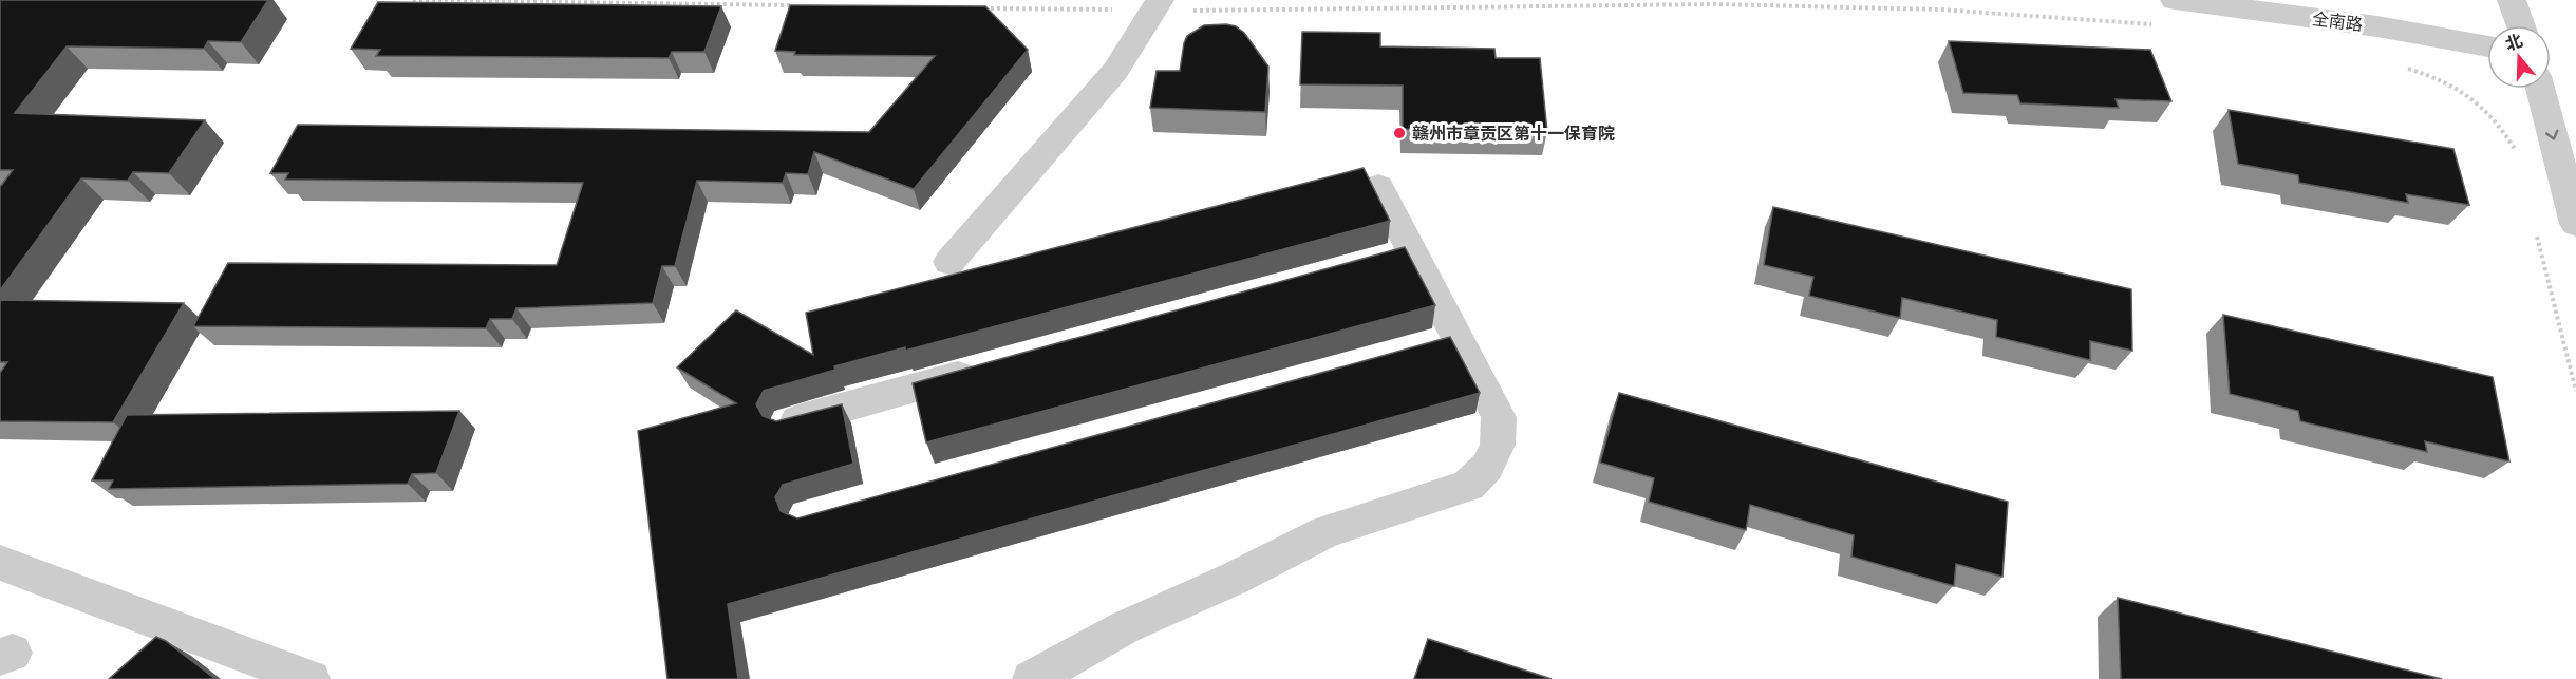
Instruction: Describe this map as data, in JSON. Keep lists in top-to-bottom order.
{
  "streets": {
    "street": ["全南路"]
  },
  "places": ["赣州市章贡区第十一保育院"],
  "north": "top"
}
